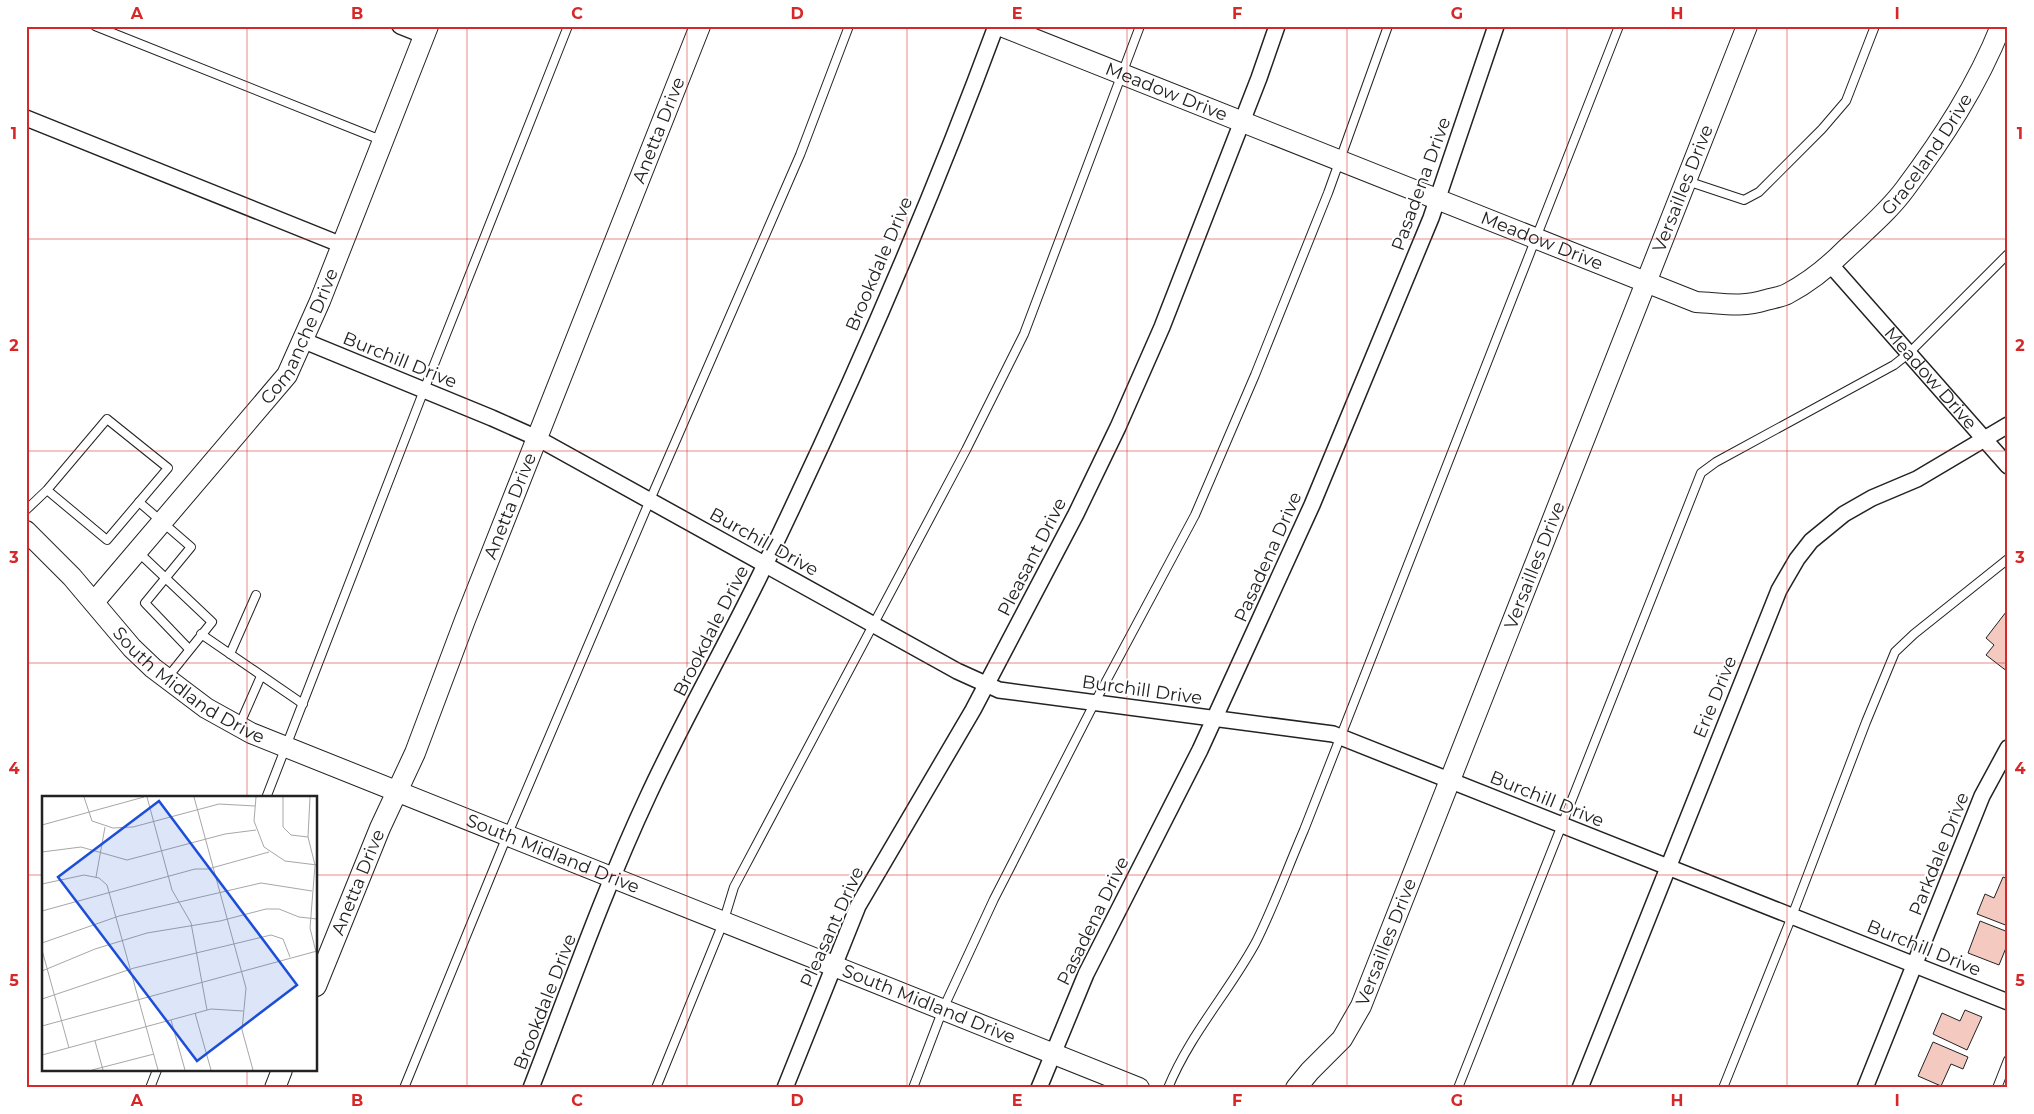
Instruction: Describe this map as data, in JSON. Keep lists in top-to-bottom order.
{
  "streets": {
    "street": [
      "Meadow Drive",
      "Anetta Drive",
      "Graceland Drive",
      "Pasadena Drive",
      "Versailles Drive",
      "Brookdale Drive",
      "Comanche Drive",
      "Burchill Drive",
      "Pleasant Drive",
      "South Midland Drive",
      "Erie Drive",
      "Parkdale Drive"
    ]
  },
  "crossings": [
    ["Meadow Drive", "Graceland Drive"],
    ["Meadow Drive", "Pasadena Drive"],
    ["Meadow Drive", "Versailles Drive"],
    ["Meadow Drive", "Pleasant Drive"],
    ["Meadow Drive", "Erie Drive"],
    ["Anetta Drive", "Burchill Drive"],
    ["Anetta Drive", "South Midland Drive"],
    ["Pasadena Drive", "Burchill Drive"],
    ["Pasadena Drive", "South Midland Drive"],
    ["Versailles Drive", "Burchill Drive"],
    ["Brookdale Drive", "Burchill Drive"],
    ["Brookdale Drive", "South Midland Drive"],
    ["Comanche Drive", "Burchill Drive"],
    ["Comanche Drive", "South Midland Drive"],
    ["Burchill Drive", "Pleasant Drive"],
    ["Burchill Drive", "Erie Drive"],
    ["Burchill Drive", "Parkdale Drive"],
    ["Pleasant Drive", "South Midland Drive"]
  ],
  "grid": {
    "columns": [
      "A",
      "B",
      "C",
      "D",
      "E",
      "F",
      "G",
      "H",
      "I"
    ],
    "rows": [
      "1",
      "2",
      "3",
      "4",
      "5"
    ]
  }
}
